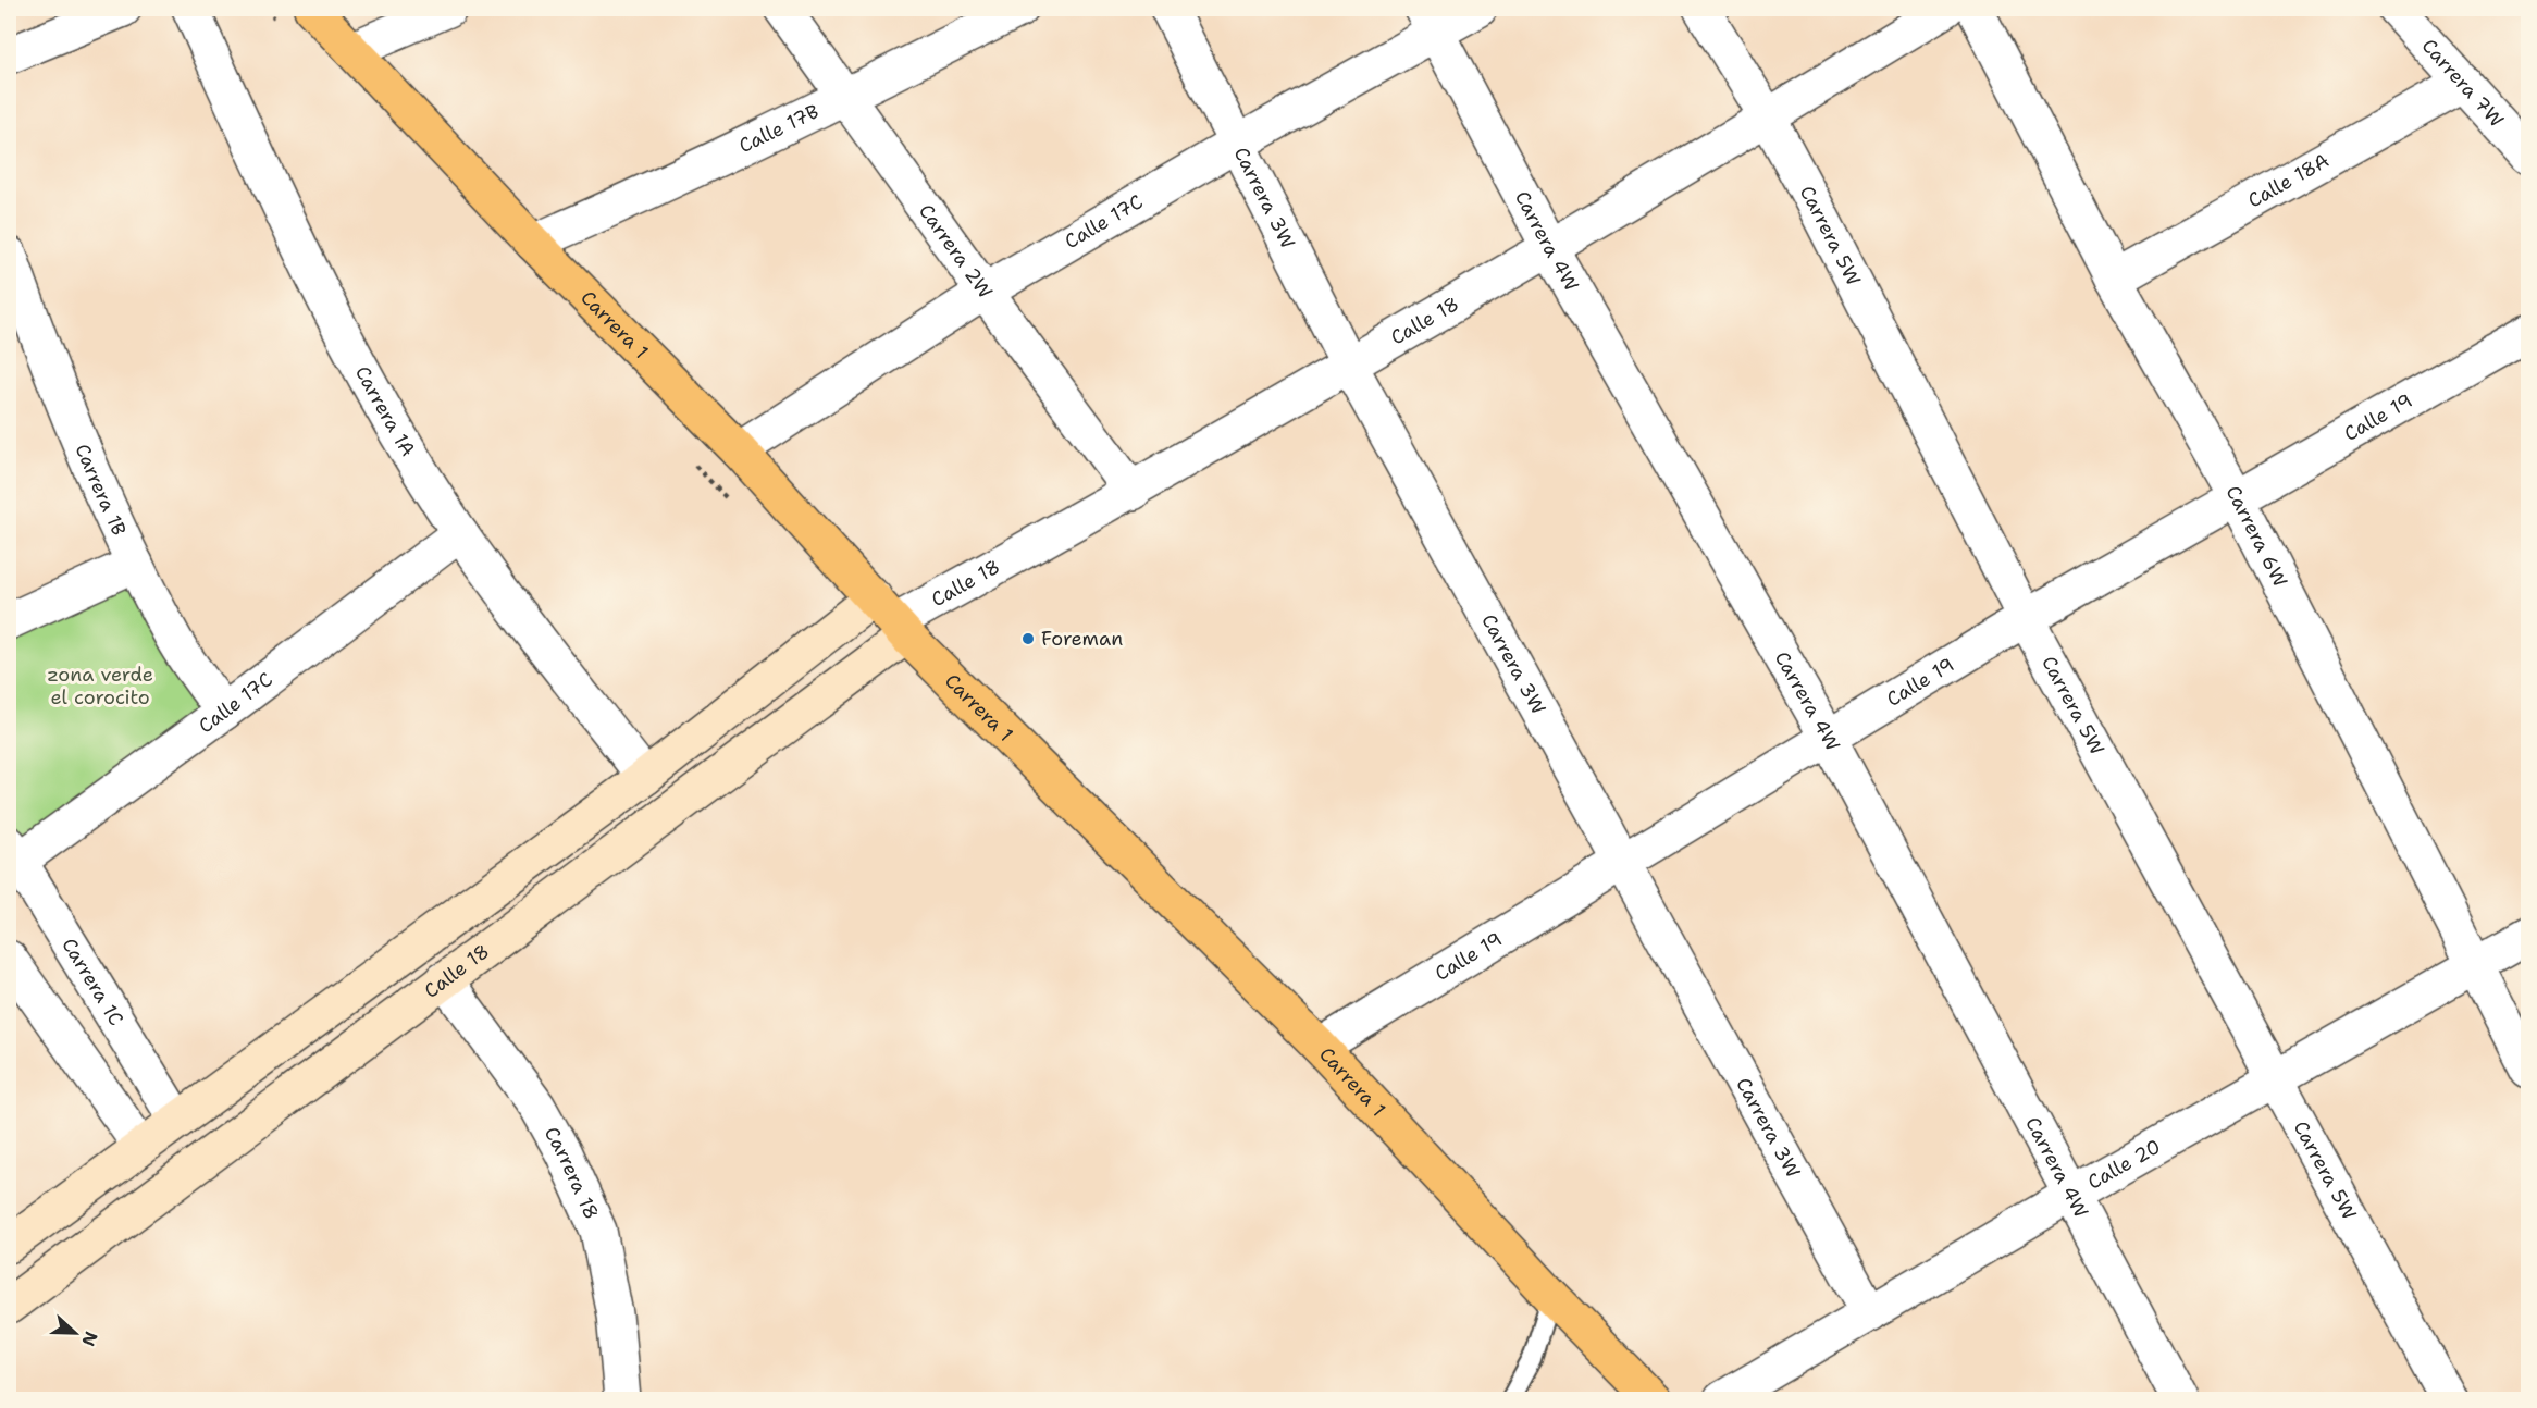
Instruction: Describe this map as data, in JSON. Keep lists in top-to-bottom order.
{
  "streets": {
    "highway": ["Carrera 1"],
    "street": [
      "Carrera 7W",
      "Calle 17B",
      "Calle 18A",
      "Carrera 3W",
      "Calle 17C",
      "Carrera 5W",
      "Carrera 4W",
      "Carrera 2W",
      "Calle 18",
      "Carrera 1A",
      "Calle 19",
      "Carrera 1B",
      "Carrera 6W",
      "Carrera 1C",
      "Calle 20",
      "Carrera 18"
    ]
  },
  "crossings": [
    ["Carrera 7W", "Calle 18A"],
    ["Calle 17B", "Carrera 2W"],
    ["Calle 17B", "Carrera 1"],
    ["Calle 18A", "Carrera 6W"],
    ["Carrera 3W", "Calle 17C"],
    ["Carrera 3W", "Calle 18"],
    ["Carrera 3W", "Calle 19"],
    ["Carrera 3W", "Calle 20"],
    ["Calle 17C", "Carrera 4W"],
    ["Calle 17C", "Carrera 2W"],
    ["Calle 17C", "Carrera 1"],
    ["Calle 17C", "Carrera 1A"],
    ["Calle 17C", "Carrera 1B"],
    ["Calle 17C", "Carrera 1C"],
    ["Carrera 5W", "Calle 18"],
    ["Carrera 5W", "Calle 19"],
    ["Carrera 5W", "Calle 20"],
    ["Carrera 4W", "Calle 18"],
    ["Carrera 4W", "Calle 19"],
    ["Carrera 4W", "Calle 20"],
    ["Carrera 2W", "Calle 18"],
    ["Calle 18", "Carrera 1"],
    ["Calle 18", "Carrera 1A"],
    ["Calle 18", "Carrera 1C"],
    ["Calle 18", "Carrera 18"],
    ["Carrera 1", "Calle 19"],
    ["Calle 19", "Carrera 6W"],
    ["Carrera 6W", "Calle 20"]
  ],
  "parks": ["zona verde el corocito"],
  "places": ["Foreman"],
  "north": "right"
}
